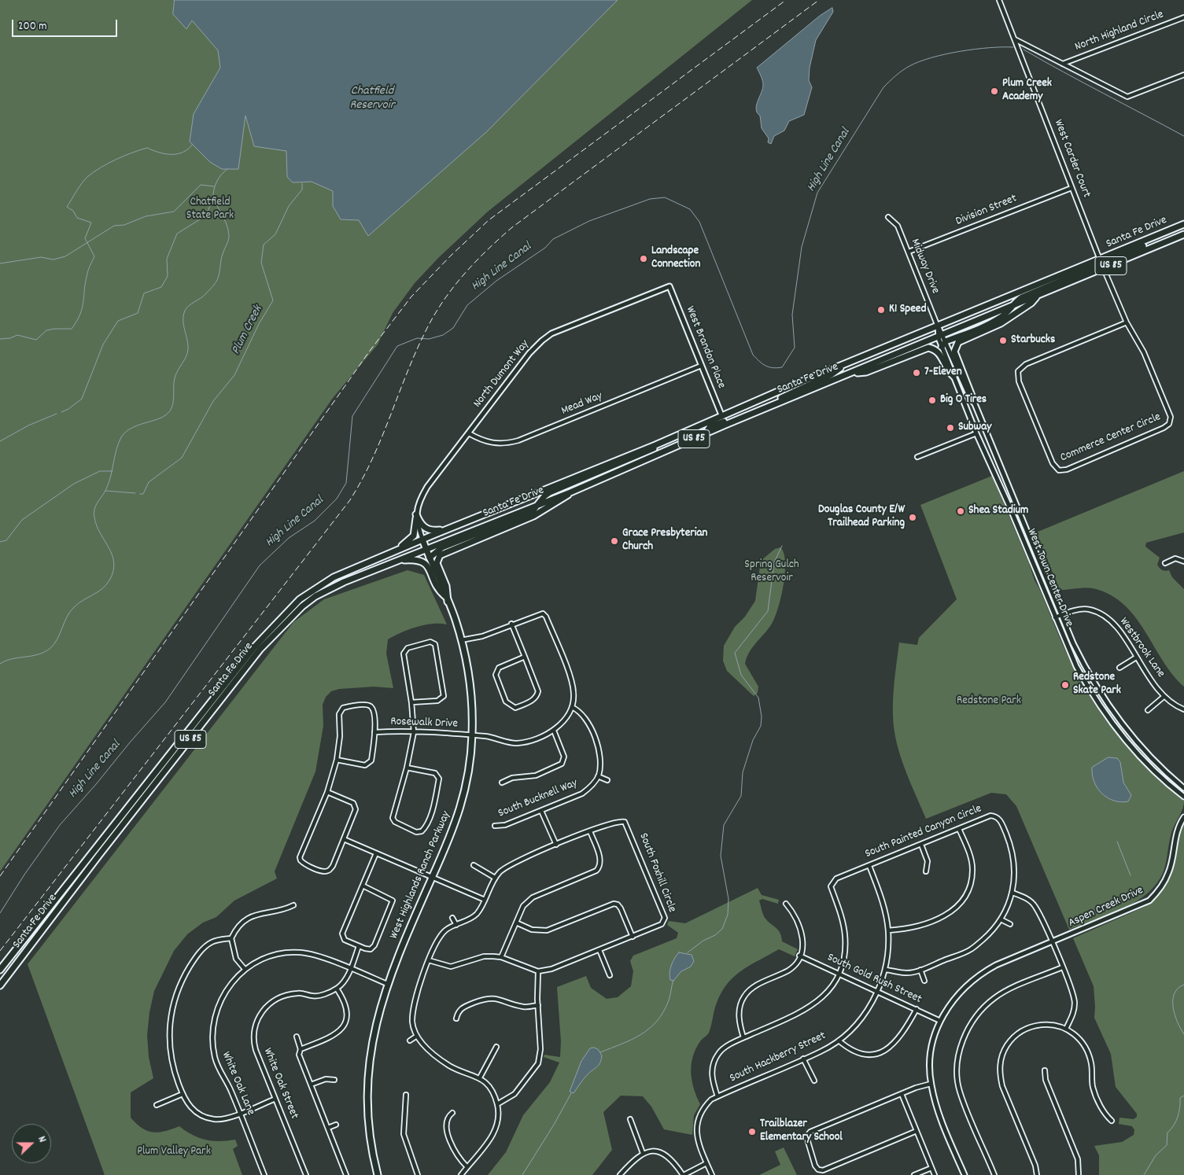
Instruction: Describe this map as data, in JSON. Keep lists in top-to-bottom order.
{
  "streets": {
    "main road": ["Santa Fe Drive", "US 85", "West Highlands Ranch Parkway"],
    "street": [
      "North Highland Circle",
      "West Carder Court",
      "Division Street",
      "Midway Drive",
      "West Brandon Place",
      "North Dumont Way",
      "Mead Way",
      "Commerce Center Circle",
      "West Town Center Drive",
      "Westbrook Lane",
      "Rosewalk Drive",
      "South Bucknell Way",
      "South Painted Canyon Circle",
      "South Foxhill Circle",
      "Aspen Creek Drive",
      "South Gold Rush Street",
      "South Hackberry Street",
      "White Oak Lane",
      "White Oak Street"
    ]
  },
  "crossings": [
    ["North Highland Circle", "West Carder Court"],
    ["West Carder Court", "Division Street"],
    ["West Carder Court", "Santa Fe Drive"],
    ["Division Street", "Midway Drive"],
    ["Santa Fe Drive", "Midway Drive"],
    ["Santa Fe Drive", "West Brandon Place"],
    ["Santa Fe Drive", "Commerce Center Circle"],
    ["Santa Fe Drive", "West Town Center Drive"],
    ["Santa Fe Drive", "West Highlands Ranch Parkway"],
    ["Midway Drive", "West Town Center Drive"],
    ["West Brandon Place", "North Dumont Way"],
    ["West Brandon Place", "Mead Way"],
    ["North Dumont Way", "Mead Way"],
    ["West Town Center Drive", "Westbrook Lane"],
    ["Rosewalk Drive", "West Highlands Ranch Parkway"],
    ["South Painted Canyon Circle", "South Gold Rush Street"],
    ["South Painted Canyon Circle", "South Hackberry Street"],
    ["West Highlands Ranch Parkway", "White Oak Lane"],
    ["Aspen Creek Drive", "South Gold Rush Street"],
    ["South Gold Rush Street", "South Hackberry Street"]
  ],
  "water": ["Chatfield Reservoir", "High Line Canal", "Plum Creek"],
  "parks": [
    "Chatfield State Park",
    "Spring Gulch Reservoir",
    "Redstone Park",
    "Plum Valley Park"
  ],
  "places": [
    "Plum Creek Academy",
    "Landscape Connection",
    "K1 Speed",
    "Starbucks",
    "7-Eleven",
    "Big O Tires",
    "Subway",
    "Shea Stadium",
    "Douglas County E/W Trailhead Parking",
    "Grace Presbyterian Church",
    "Redstone Skate Park",
    "Trailblazer Elementary School"
  ],
  "scale_bar": "200 m",
  "north": "right"
}
